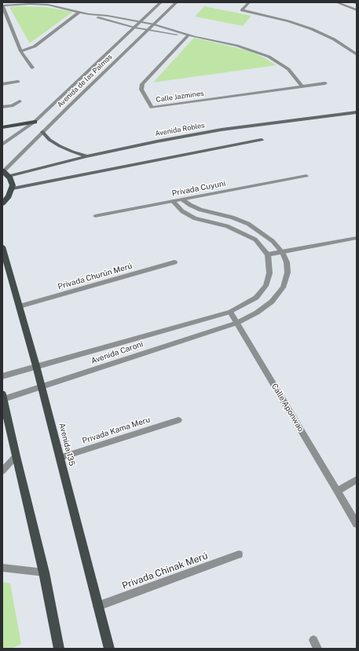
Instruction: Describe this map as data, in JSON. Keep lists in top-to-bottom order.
{
  "streets": {
    "main road": ["Avenida Robles", "Avenida 135"],
    "street": [
      "Avenida de las Palmas",
      "Calle Jazmines",
      "Privada Cuyuni",
      "Privada Churún Merú",
      "Avenida Caroní",
      "Calle Aponwao",
      "Privada Kama Meru",
      "Privada Chinak Merú"
    ]
  },
  "crossings": [
    ["Avenida de las Palmas", "Avenida Robles"],
    ["Privada Churún Merú", "Avenida 135"],
    ["Avenida Caroní", "Calle Aponwao"],
    ["Avenida Caroní", "Avenida 135"],
    ["Privada Kama Meru", "Avenida 135"],
    ["Avenida 135", "Privada Chinak Merú"]
  ]
}
